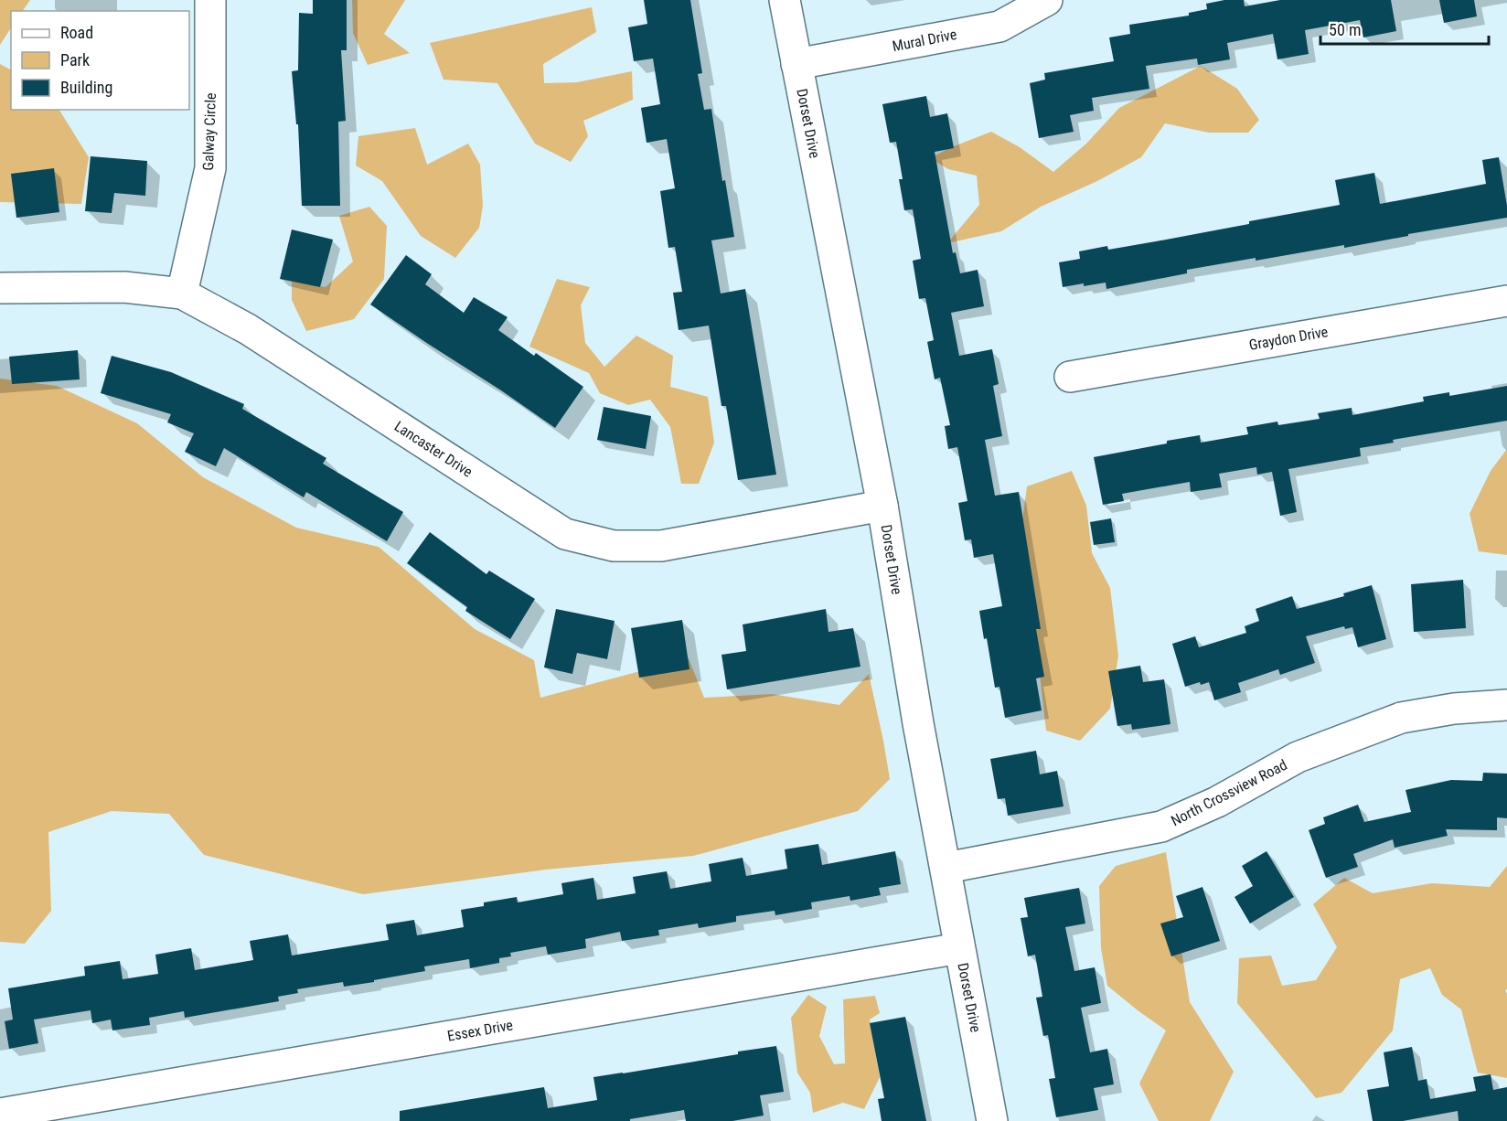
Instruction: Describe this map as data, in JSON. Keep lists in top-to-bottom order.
{
  "streets": {
    "street": [
      "Mural Drive",
      "Dorset Drive",
      "Galway Circle",
      "Graydon Drive",
      "Lancaster Drive",
      "North Crossview Road",
      "Essex Drive"
    ]
  },
  "crossings": [
    ["Mural Drive", "Dorset Drive"],
    ["Dorset Drive", "Lancaster Drive"],
    ["Dorset Drive", "North Crossview Road"],
    ["Dorset Drive", "Essex Drive"],
    ["Galway Circle", "Lancaster Drive"]
  ],
  "legend": ["Road", "Park", "Building"],
  "scale_bar": "50 m"
}
